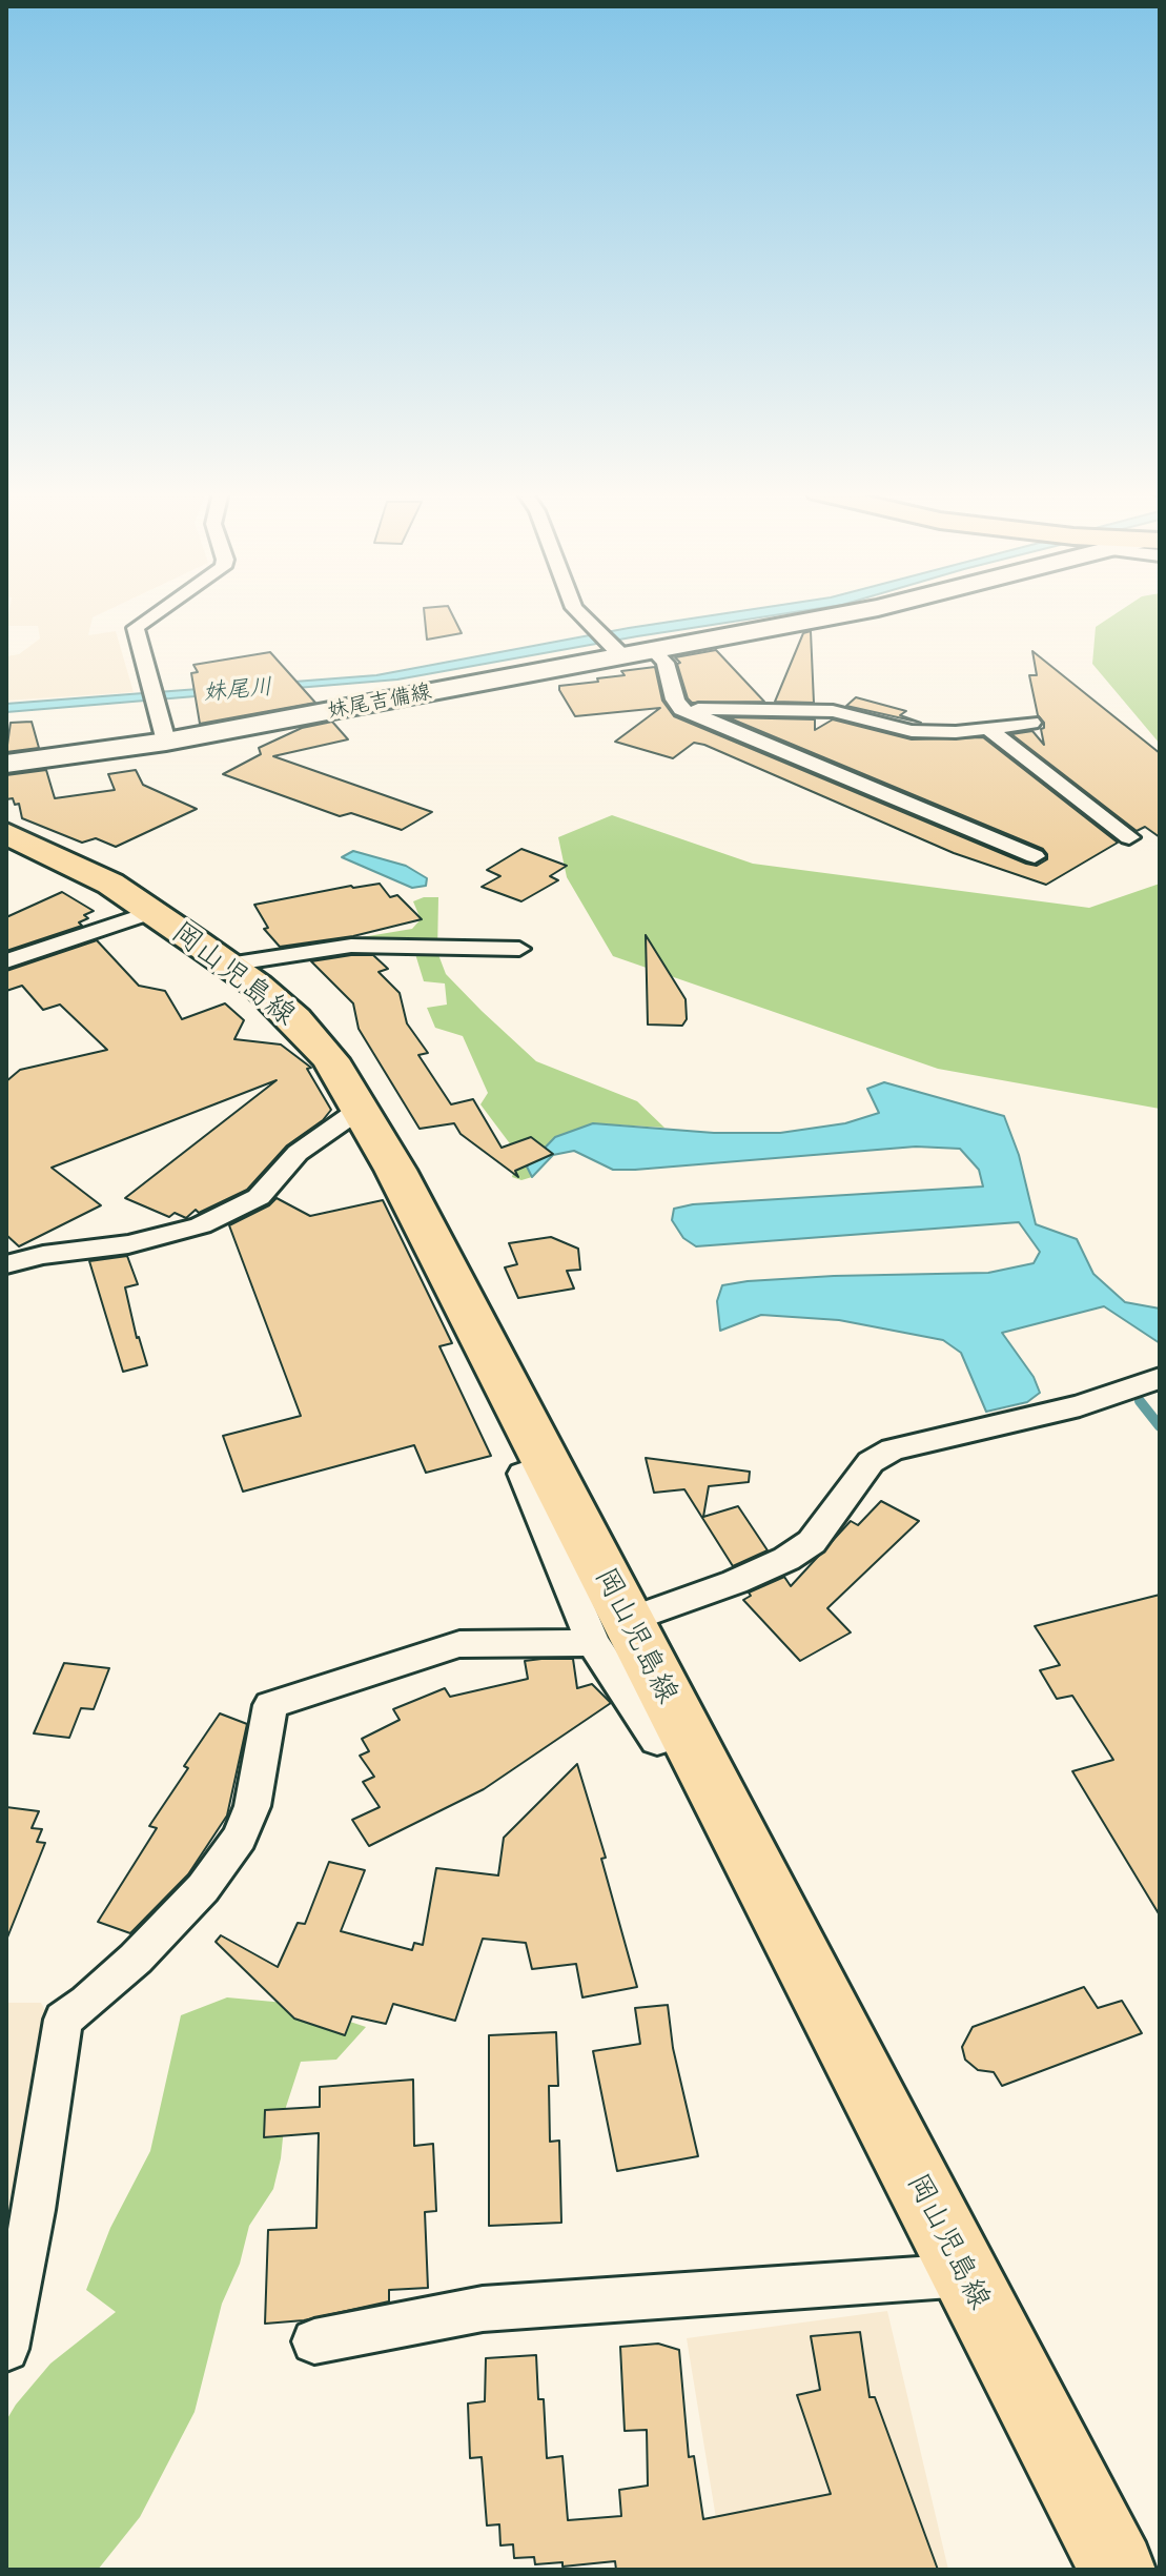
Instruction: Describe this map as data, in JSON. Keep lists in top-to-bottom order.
{
  "streets": {
    "main road": ["妹尾吉備線", "岡山児島線"]
  },
  "water": ["妹尾川"]
}
